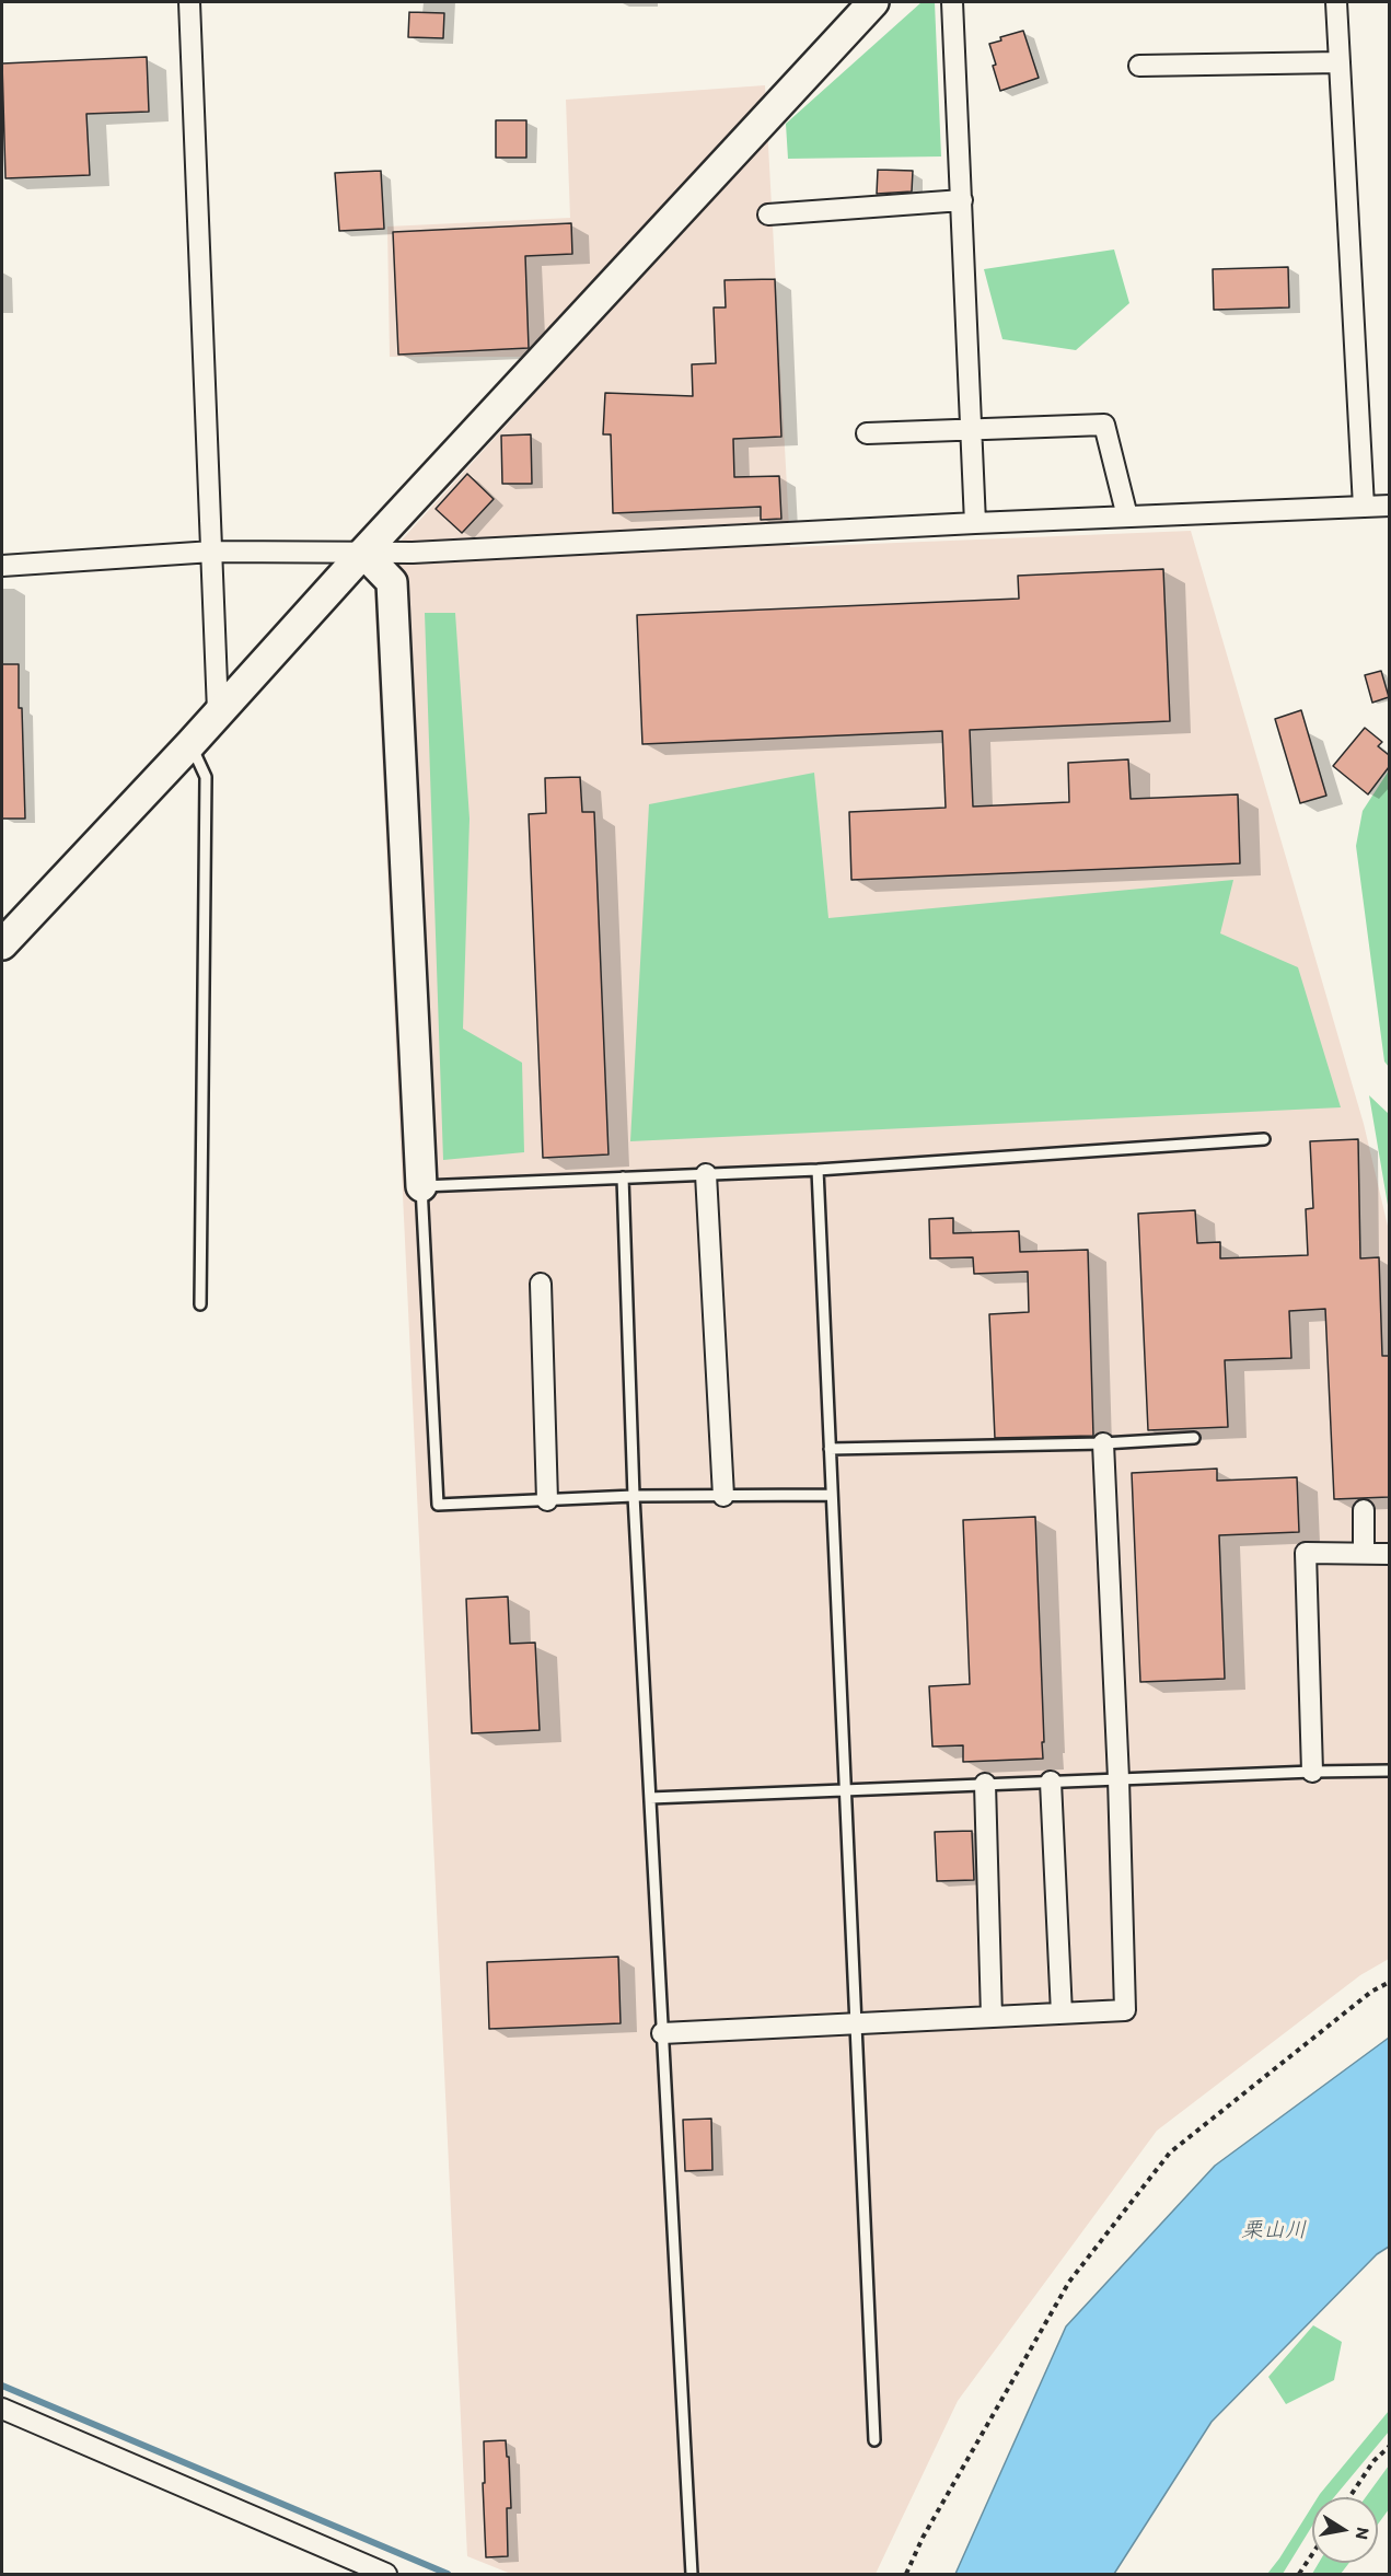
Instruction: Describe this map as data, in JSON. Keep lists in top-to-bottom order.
{
  "water": ["栗山川"],
  "north": "right"
}
